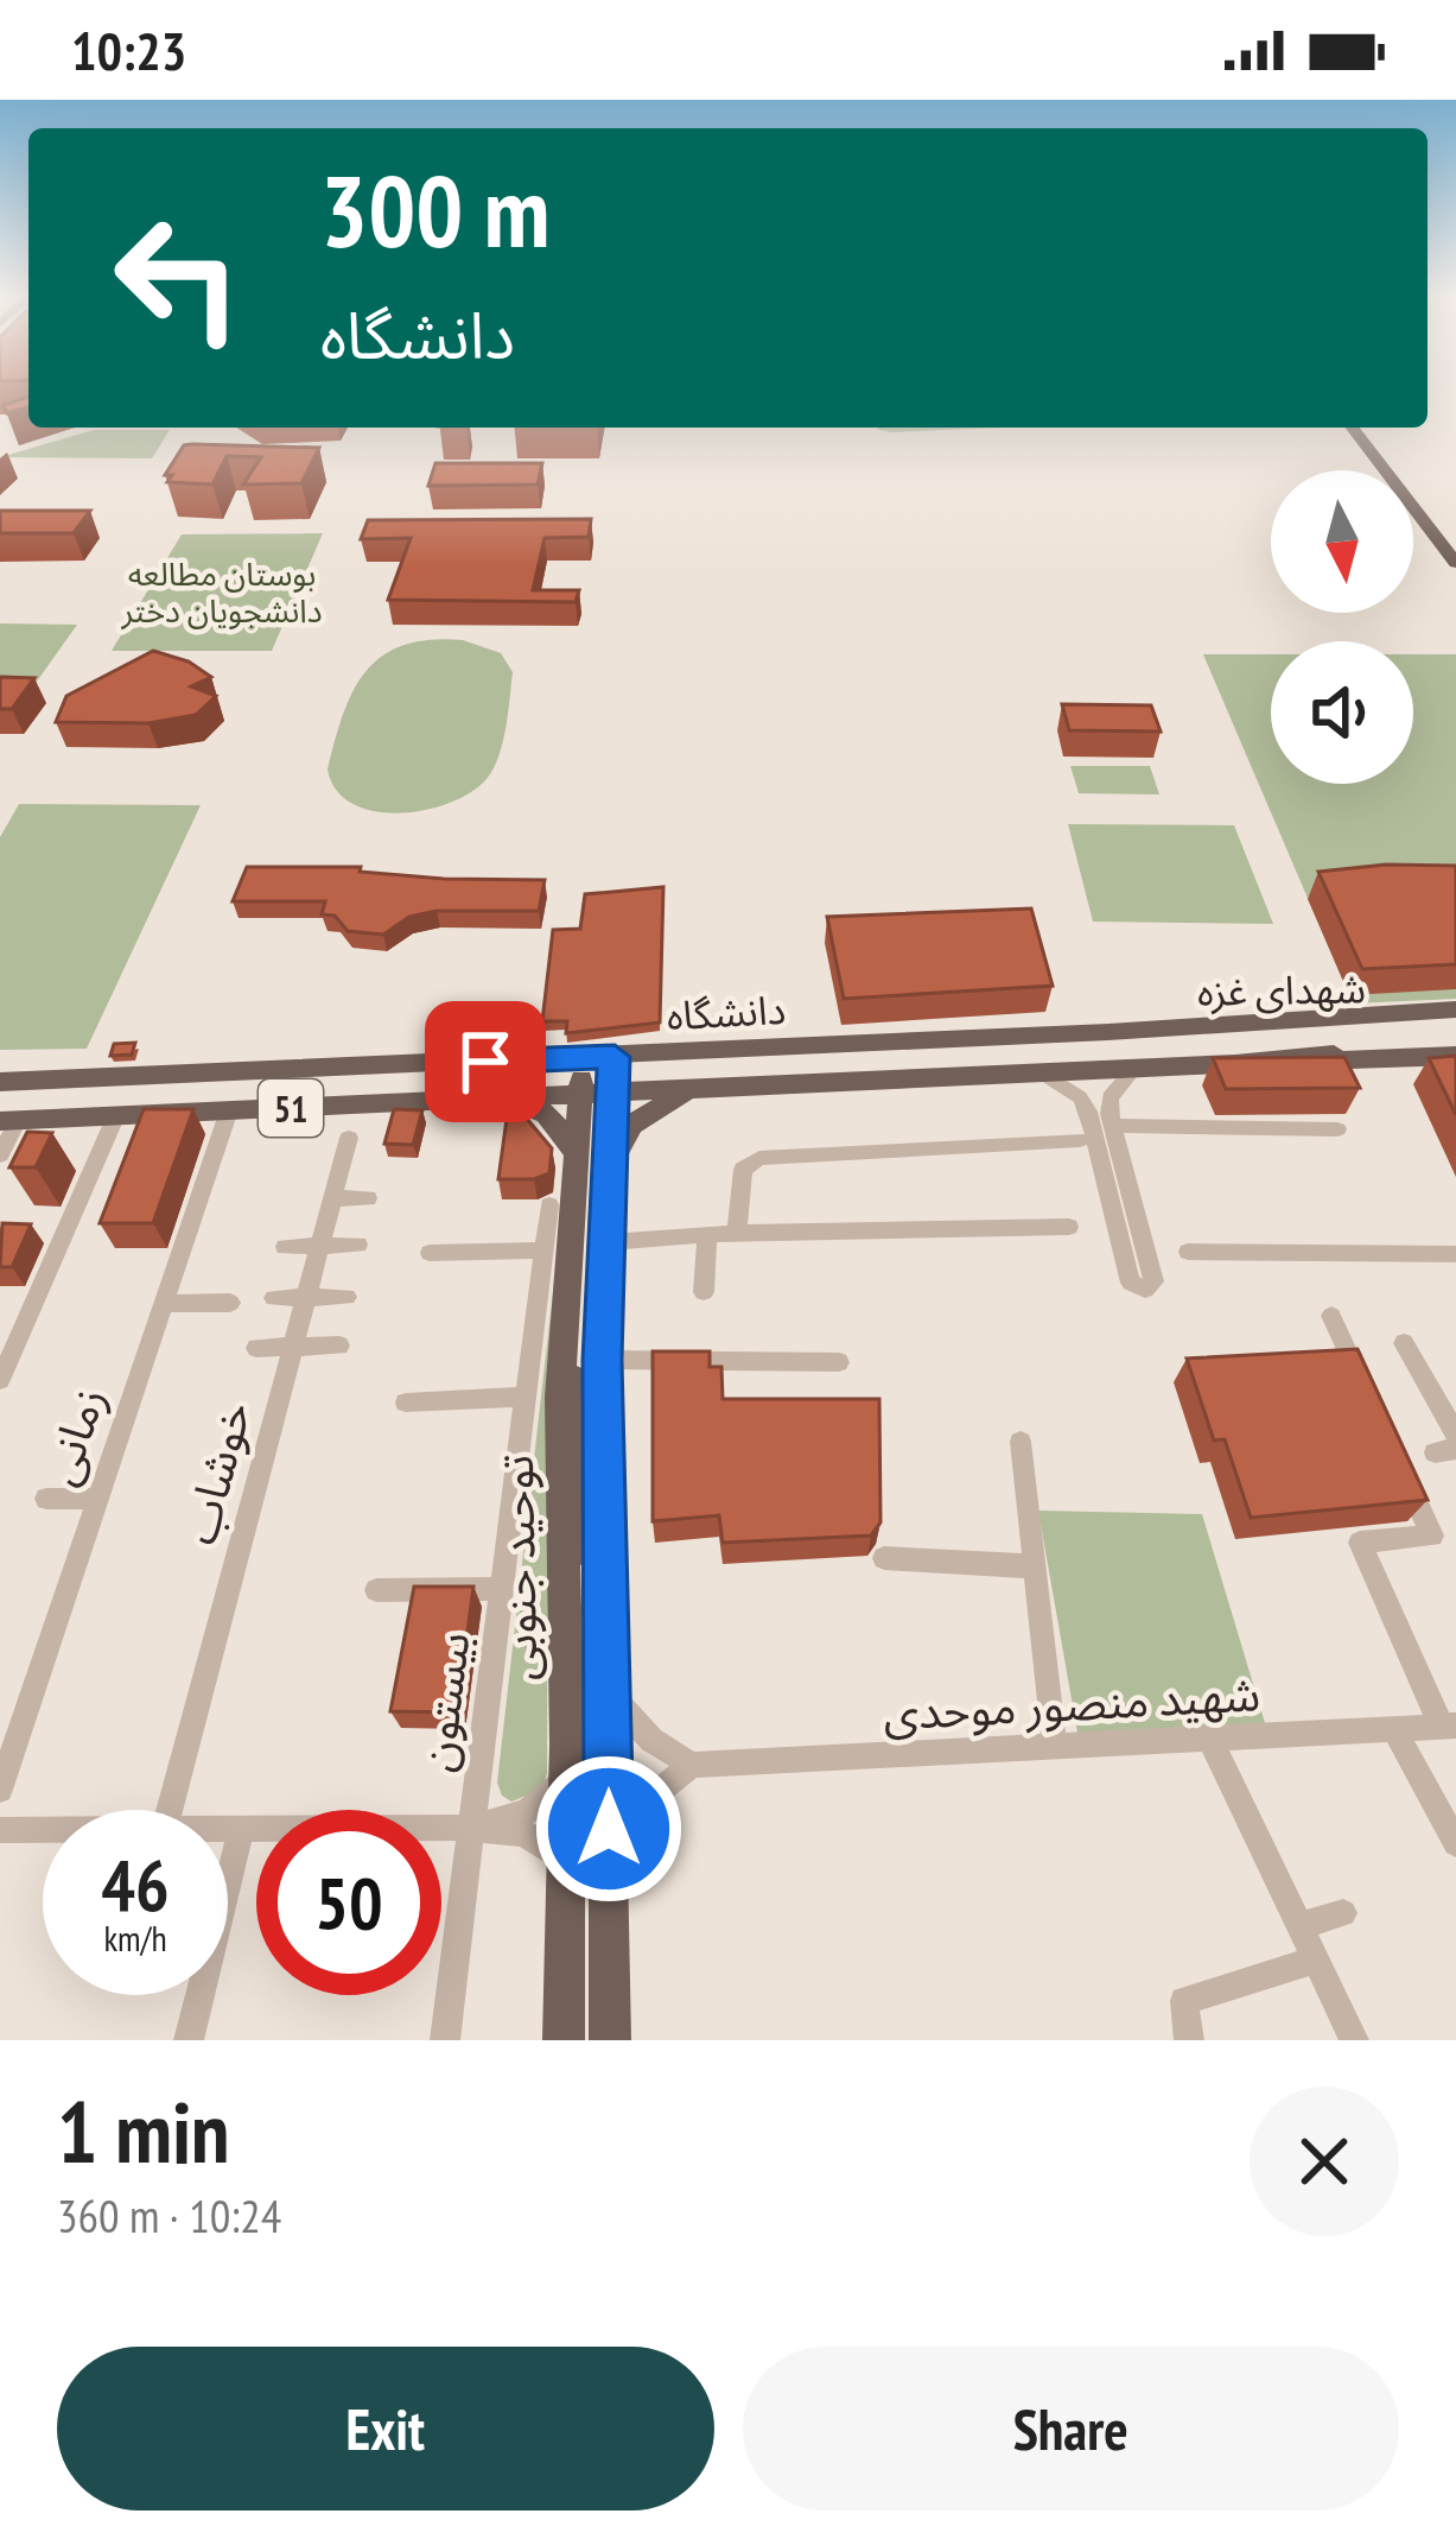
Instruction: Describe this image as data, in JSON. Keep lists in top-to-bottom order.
{
  "streets": {
    "main road": [
      "شهدای غزه",
      "دانشگاه",
      "51",
      "توحید جنوبی"
    ],
    "street": [
      "زمانی",
      "خوشاب",
      "بیستون",
      "شهید منصور موحدی"
    ]
  },
  "crossings": [
    ["شهدای غزه", "دانشگاه"],
    ["دانشگاه", "زمانی"],
    ["دانشگاه", "توحید جنوبی"]
  ],
  "parks": ["بوستان مطالعه دانشجویان دختر"],
  "north": "bottom",
  "page": {
    "status": "10:23",
    "turn": ["300 m", "دانشگاه"],
    "speed": "46 km/h",
    "limit": "50",
    "heading": ["1 min", "360 m · 10:24"],
    "buttons": ["Exit", "Share"]
  }
}
